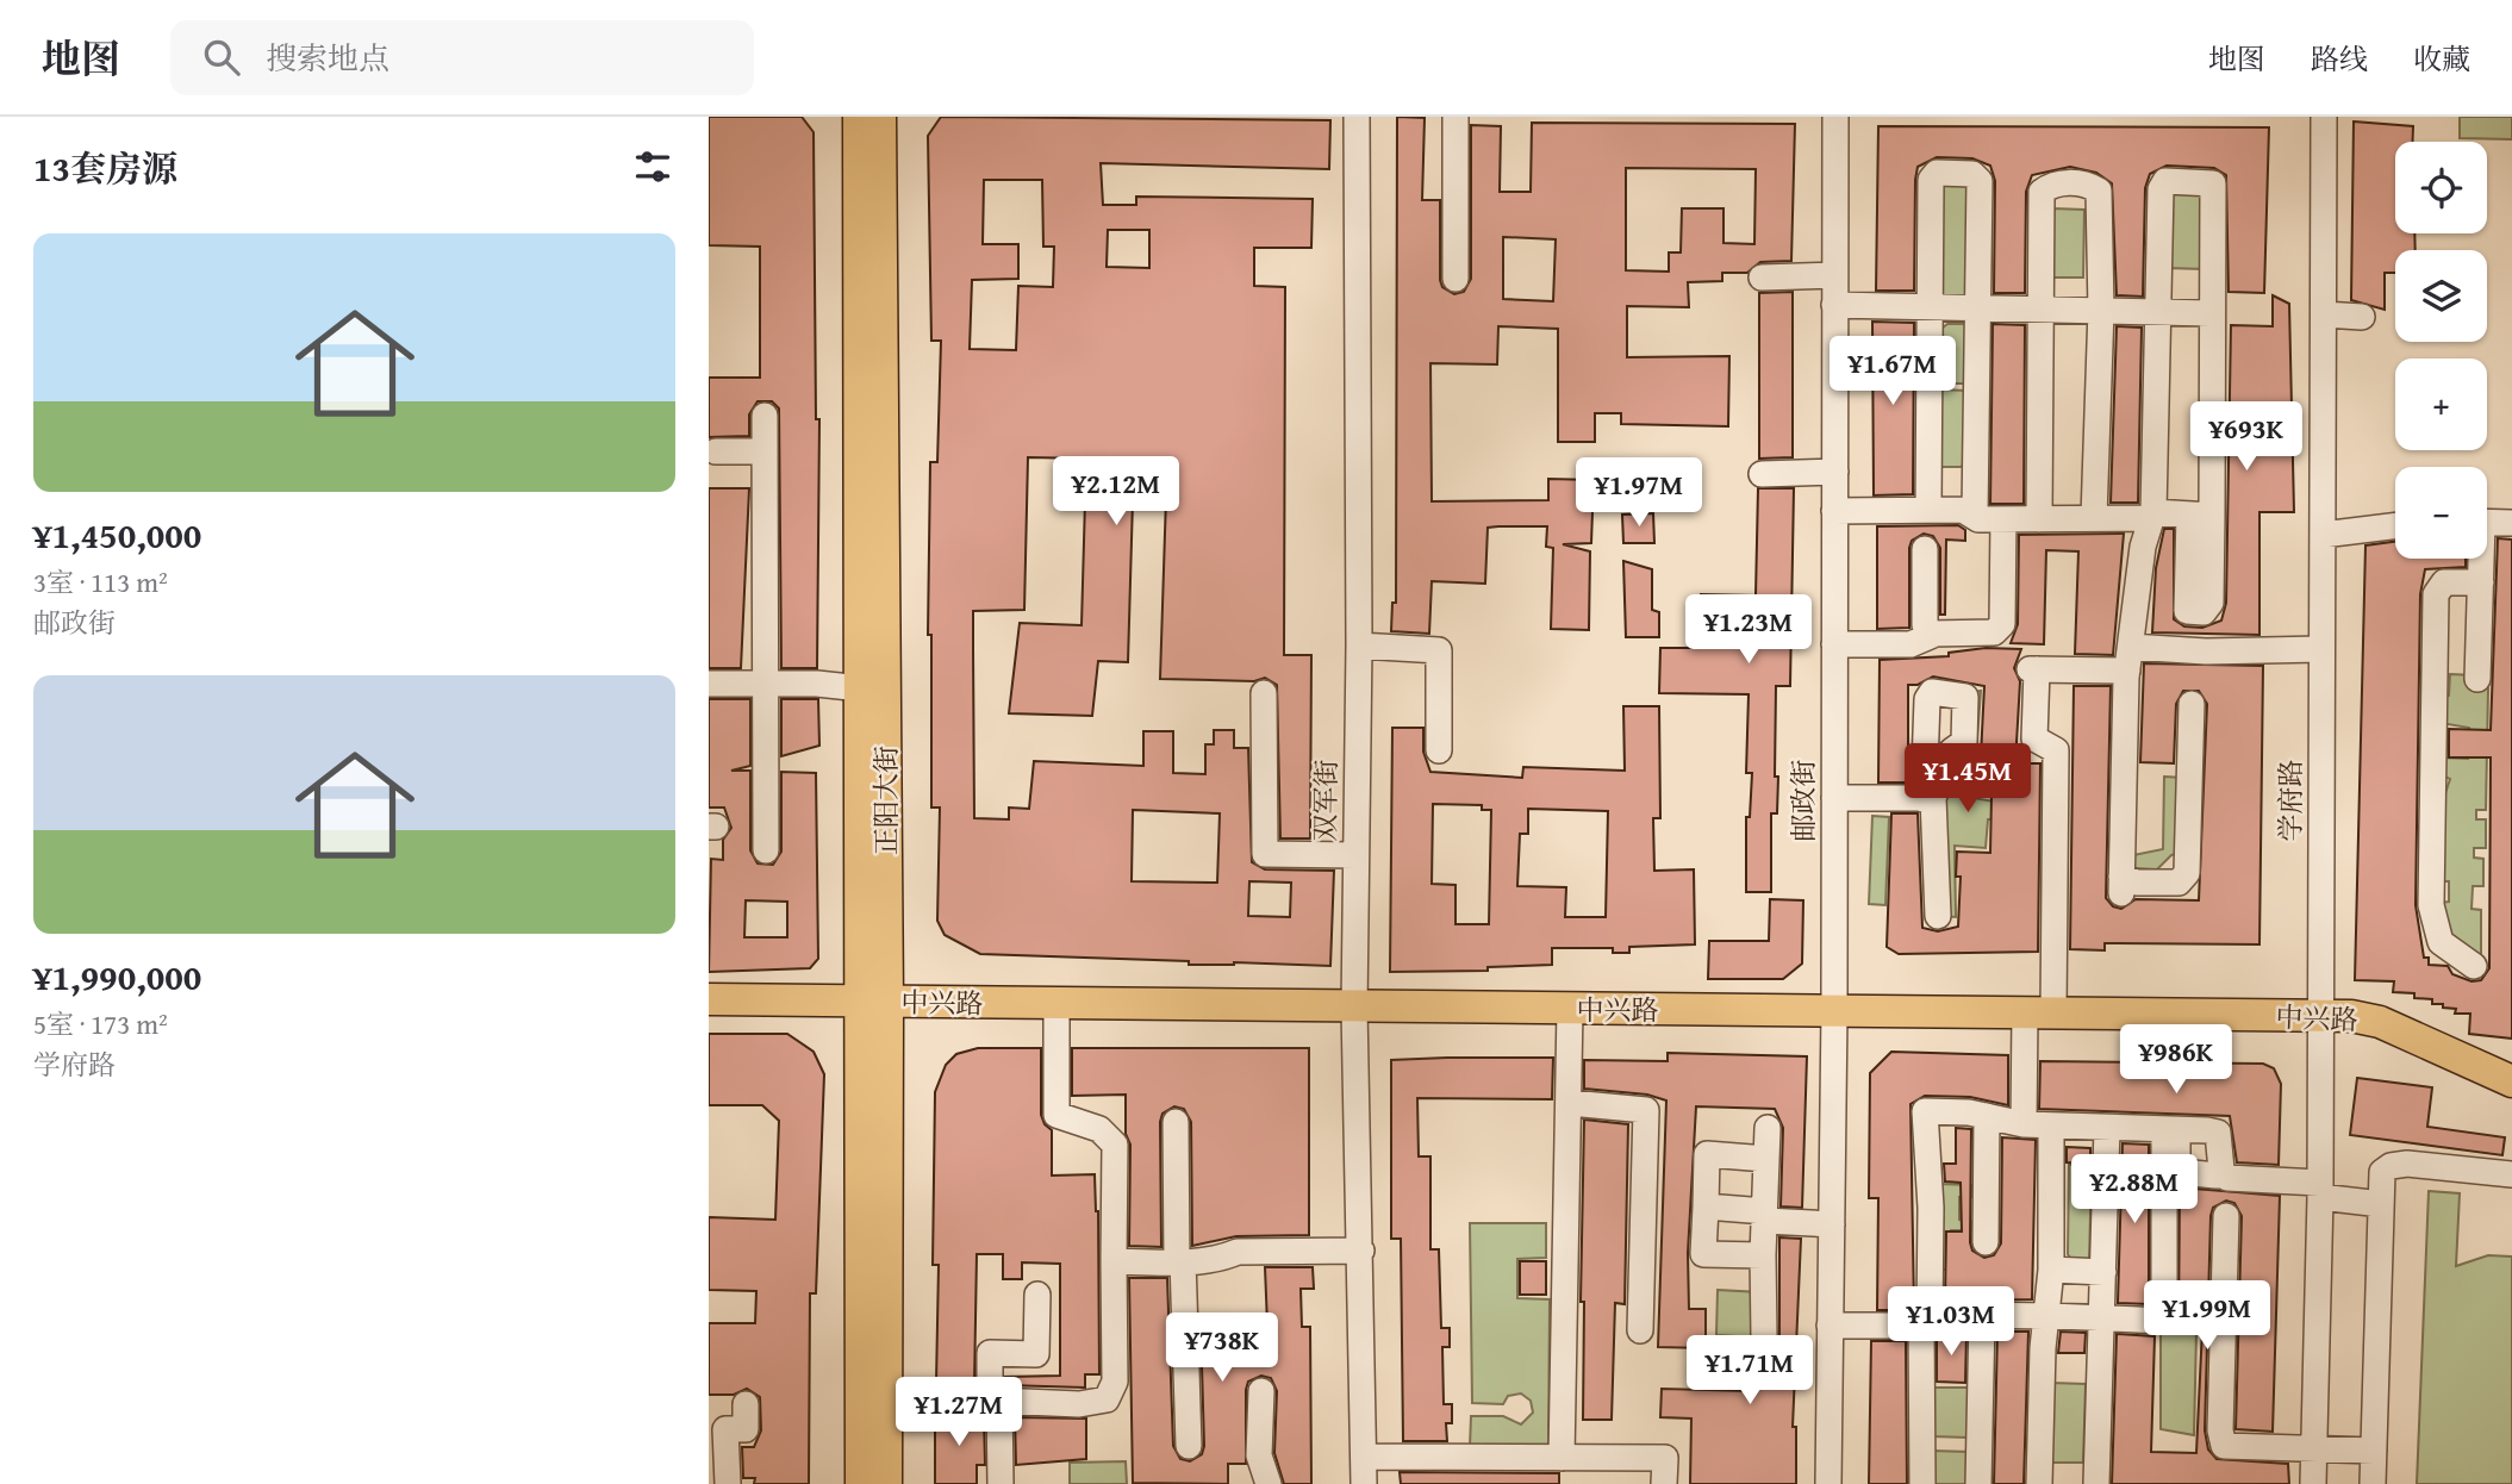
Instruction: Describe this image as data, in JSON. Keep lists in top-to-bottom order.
{
  "streets": {
    "main road": ["正阳大街", "中兴路"],
    "street": ["双军街", "邮政街", "学府路"]
  },
  "crossings": [
    ["正阳大街", "中兴路"],
    ["双军街", "中兴路"],
    ["邮政街", "中兴路"],
    ["学府路", "中兴路"]
  ],
  "page": {
    "header": "地图",
    "search": "搜索地点",
    "nav": ["地图", "路线", "收藏"],
    "heading": "13套房源",
    "map_buttons": ["+", "−"],
    "list": [
      {
        "name": "¥1,450,000",
        "note": "3室 · 113 m² · 邮政街"
      },
      {
        "name": "¥1,990,000",
        "note": "5室 · 173 m² · 学府路"
      }
    ],
    "price": [
      "¥1.67M",
      "¥693K",
      "¥2.12M",
      "¥1.97M",
      "¥1.23M",
      "¥1.45M",
      "¥986K",
      "¥2.88M",
      "¥1.99M",
      "¥1.03M",
      "¥738K",
      "¥1.71M",
      "¥1.27M"
    ]
  }
}
